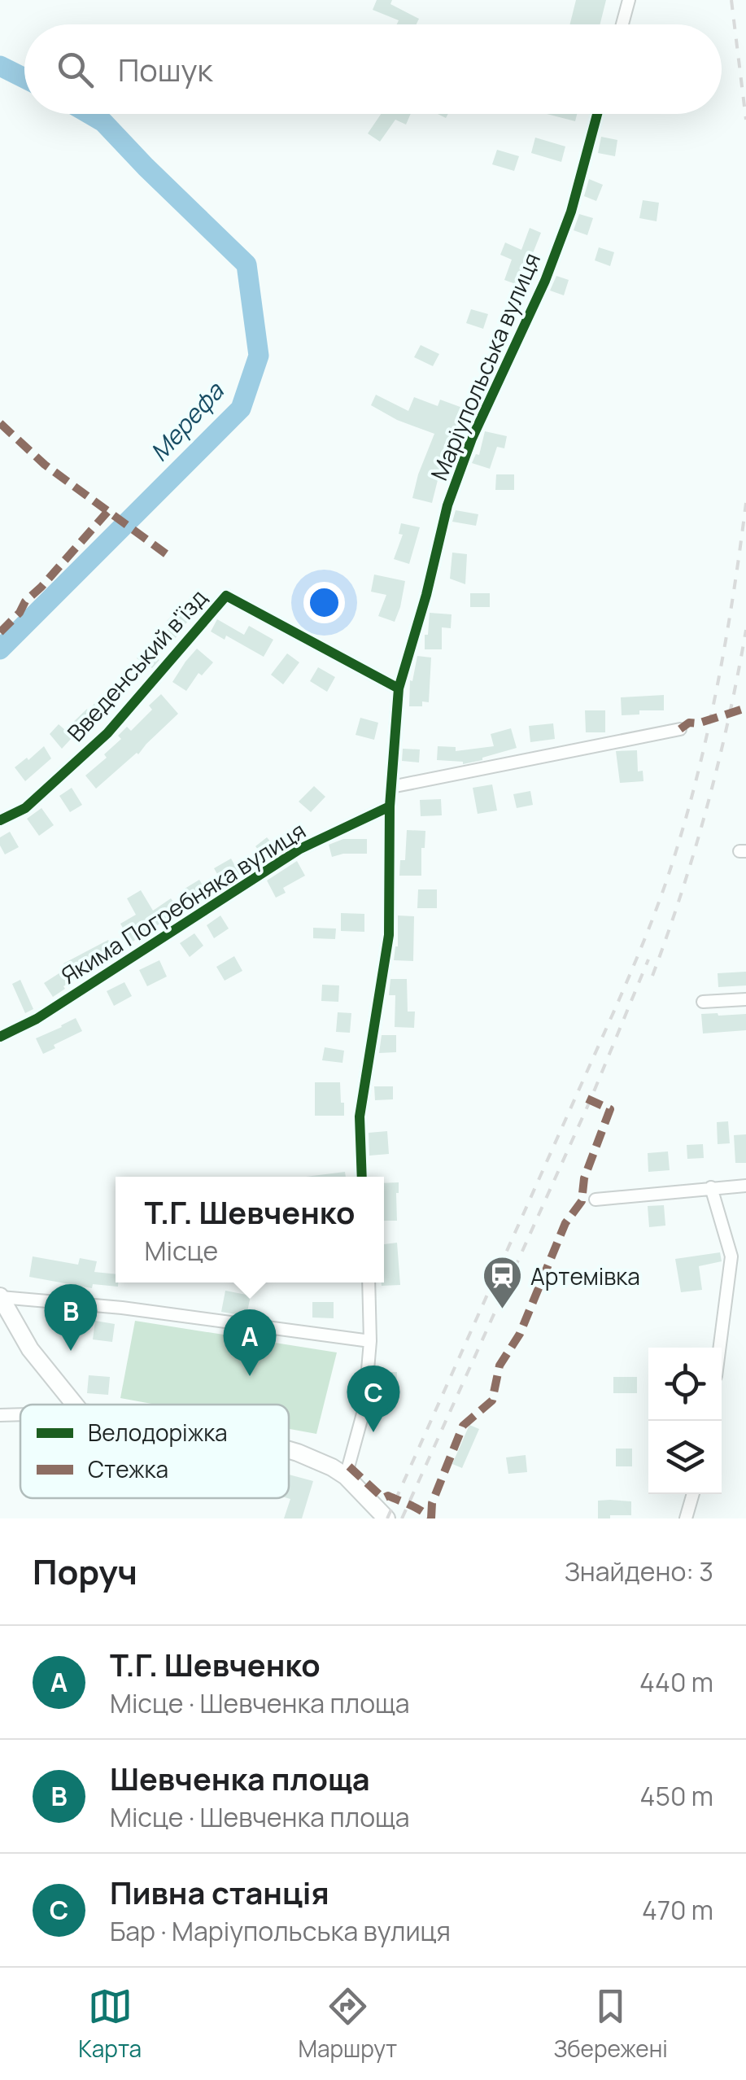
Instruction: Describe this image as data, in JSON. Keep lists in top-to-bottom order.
{
  "streets": {
    "street": ["Маріупольська вулиця", "Введенський в'їзд", "Якима Погребняка вулиця"]
  },
  "crossings": [
    ["Маріупольська вулиця", "Введенський в'їзд"],
    ["Маріупольська вулиця", "Якима Погребняка вулиця"]
  ],
  "water": ["Мерефа"],
  "places": {
    "station": ["Артемівка"]
  },
  "legend": ["Велодоріжка", "Стежка"],
  "page": {
    "search": "Пошук",
    "popup": ["Т.Г. Шевченко", "Місце"],
    "pins": ["B", "A", "C"],
    "heading": ["Поруч", "Знайдено: 3"],
    "list": [
      {
        "mark": "A",
        "name": "Т.Г. Шевченко",
        "note": "Місце · Шевченка площа",
        "value": "440 m"
      },
      {
        "mark": "B",
        "name": "Шевченка площа",
        "note": "Місце · Шевченка площа",
        "value": "450 m"
      },
      {
        "mark": "C",
        "name": "Пивна станція",
        "note": "Бар · Маріупольська вулиця",
        "value": "470 m"
      }
    ],
    "nav": ["Карта", "Маршрут", "Збережені"]
  }
}
